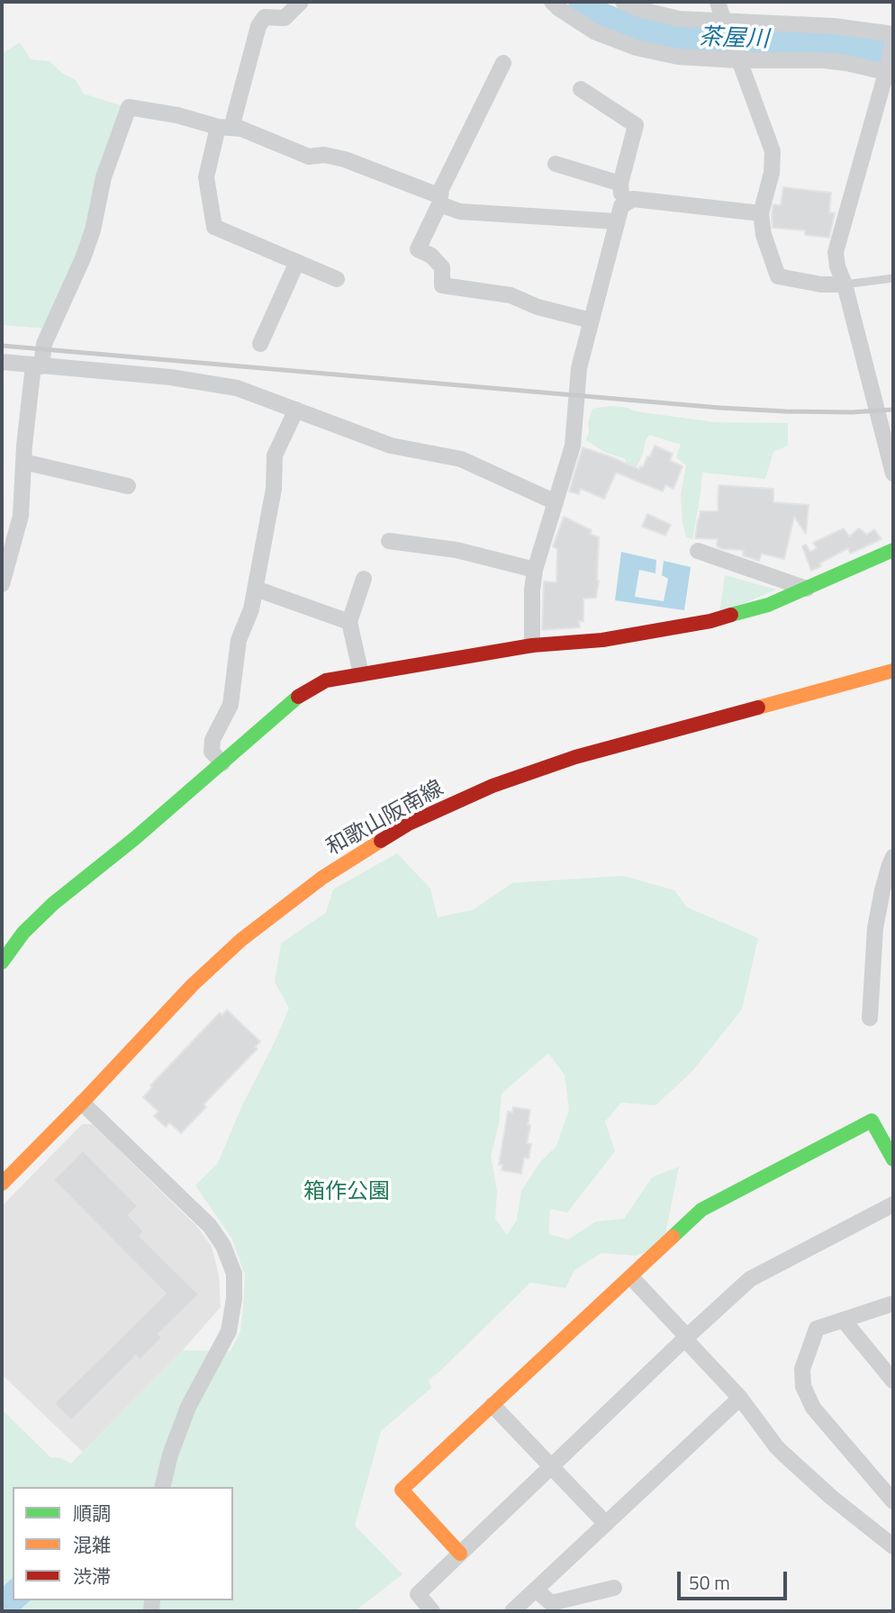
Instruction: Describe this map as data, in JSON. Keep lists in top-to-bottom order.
{
  "streets": {
    "street": ["和歌山阪南線"]
  },
  "water": ["茶屋川"],
  "parks": ["箱作公園"],
  "legend": ["順調", "混雑", "渋滞"],
  "scale_bar": "50 m"
}
